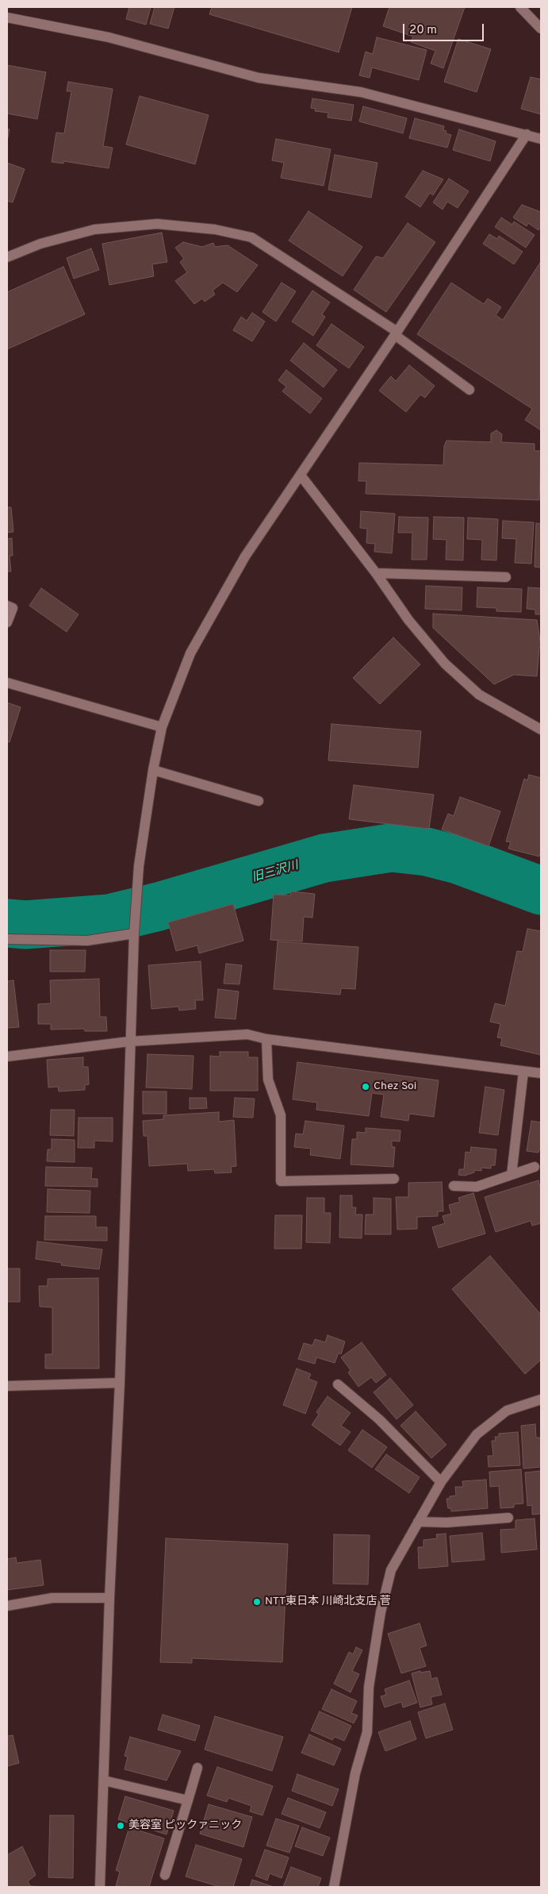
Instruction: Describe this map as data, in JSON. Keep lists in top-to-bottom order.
{
  "water": ["旧三沢川"],
  "places": ["Chez Soi", "NTT東日本 川崎北支店 菅", "美容室 ピックァニック"],
  "scale_bar": "20 m"
}
